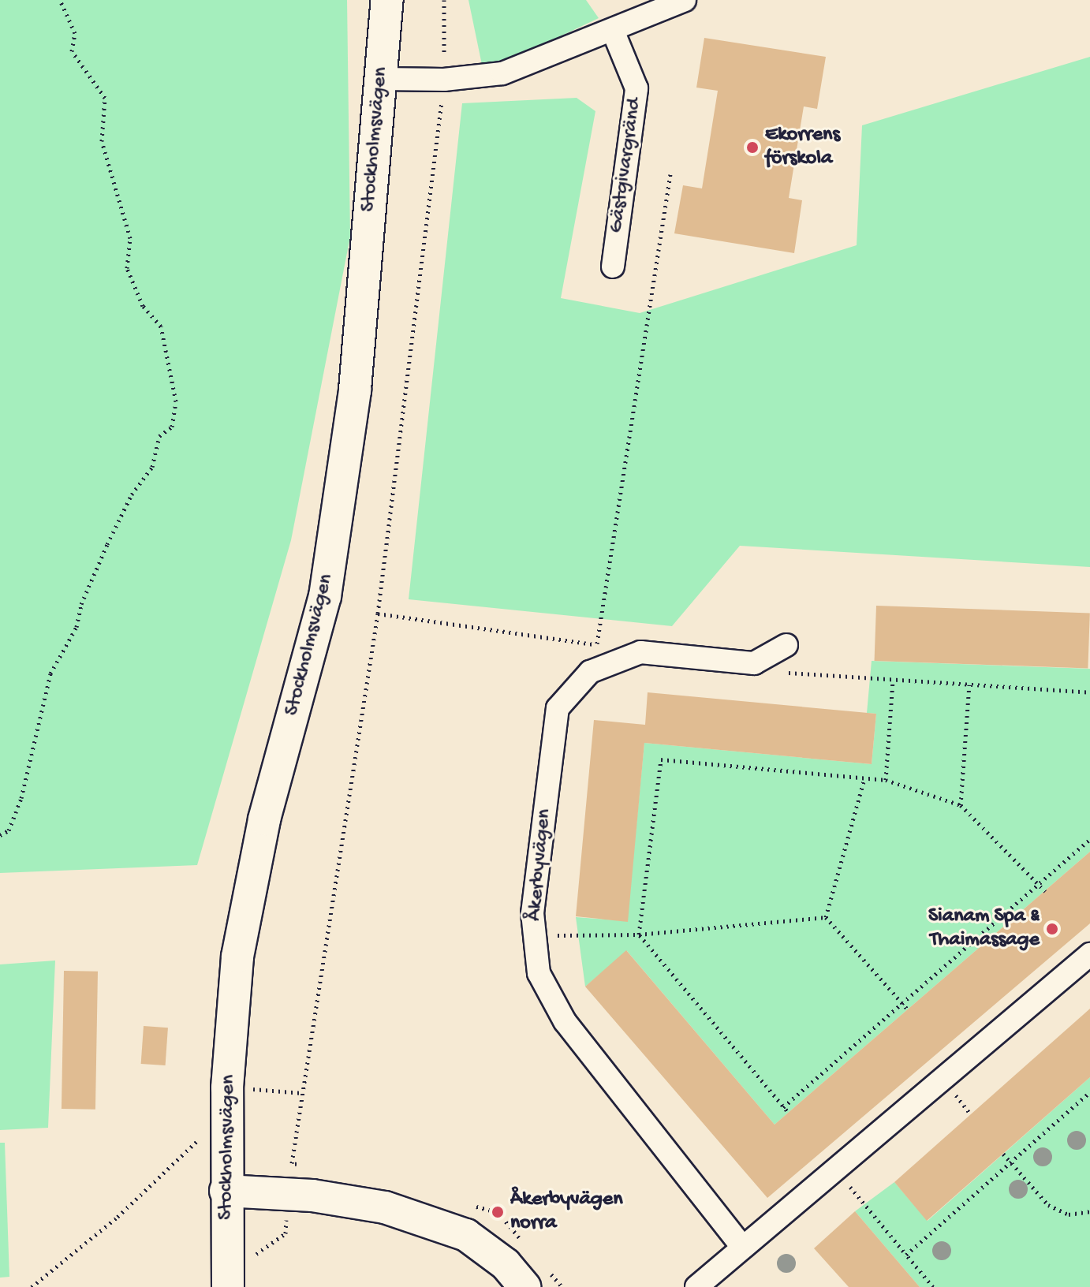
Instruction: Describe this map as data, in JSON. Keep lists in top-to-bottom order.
{
  "streets": {
    "main road": ["Stockholmsvägen"],
    "street": ["Gästgivargränd", "Åkerbyvägen"]
  },
  "places": ["Ekorrens förskola", "Sianam Spa & Thaimassage", "Åkerbyvägen norra"]
}
